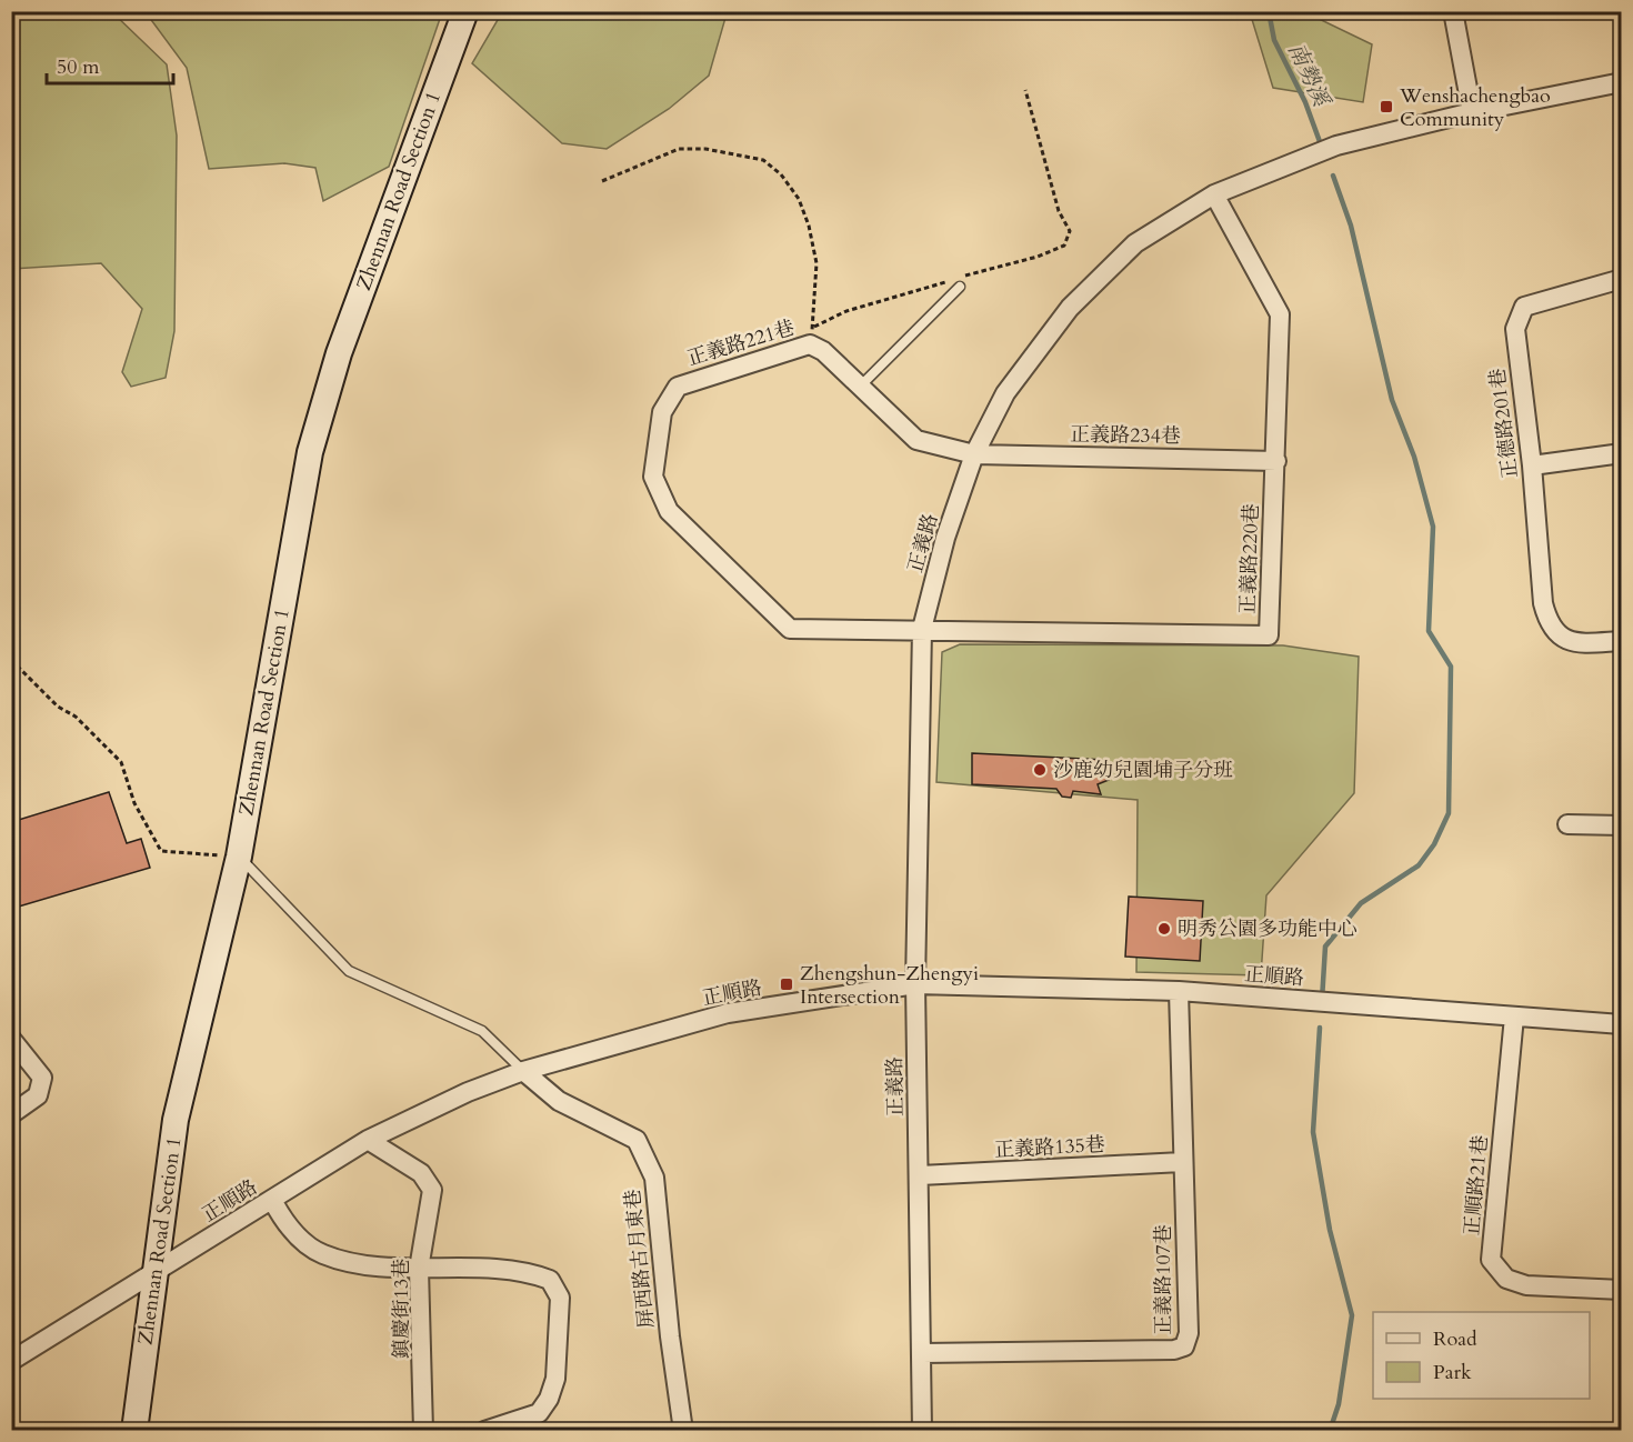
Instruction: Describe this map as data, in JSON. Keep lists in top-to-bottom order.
{
  "streets": {
    "street": [
      "Zhennan Road Section 1",
      "正義路221巷",
      "正德路201巷",
      "正義路234巷",
      "正義路",
      "正義路220巷",
      "正順路",
      "正義路135巷",
      "正順路21巷",
      "屏西路古月東巷",
      "正義路107巷",
      "鎮慶街13巷"
    ]
  },
  "crossings": [
    ["Zhennan Road Section 1", "正順路"],
    ["正義路221巷", "正義路234巷"],
    ["正義路221巷", "正義路"],
    ["正義路221巷", "正義路220巷"],
    ["正義路234巷", "正義路"],
    ["正義路234巷", "正義路220巷"],
    ["正義路", "正義路220巷"],
    ["正義路", "正順路"],
    ["正義路", "正義路135巷"],
    ["正義路", "正義路107巷"],
    ["正順路", "正順路21巷"],
    ["正順路", "屏西路古月東巷"],
    ["正順路", "正義路107巷"],
    ["正順路", "鎮慶街13巷"],
    ["正義路135巷", "正義路107巷"]
  ],
  "water": ["南勢溪"],
  "places": {
    "transit": ["Wenshachengbao Community", "Zhengshun-Zhengyi Intersection"],
    "other": ["沙鹿幼兒園埔子分班", "明秀公園多功能中心"]
  },
  "legend": ["Road", "Park"],
  "scale_bar": "50 m"
}
